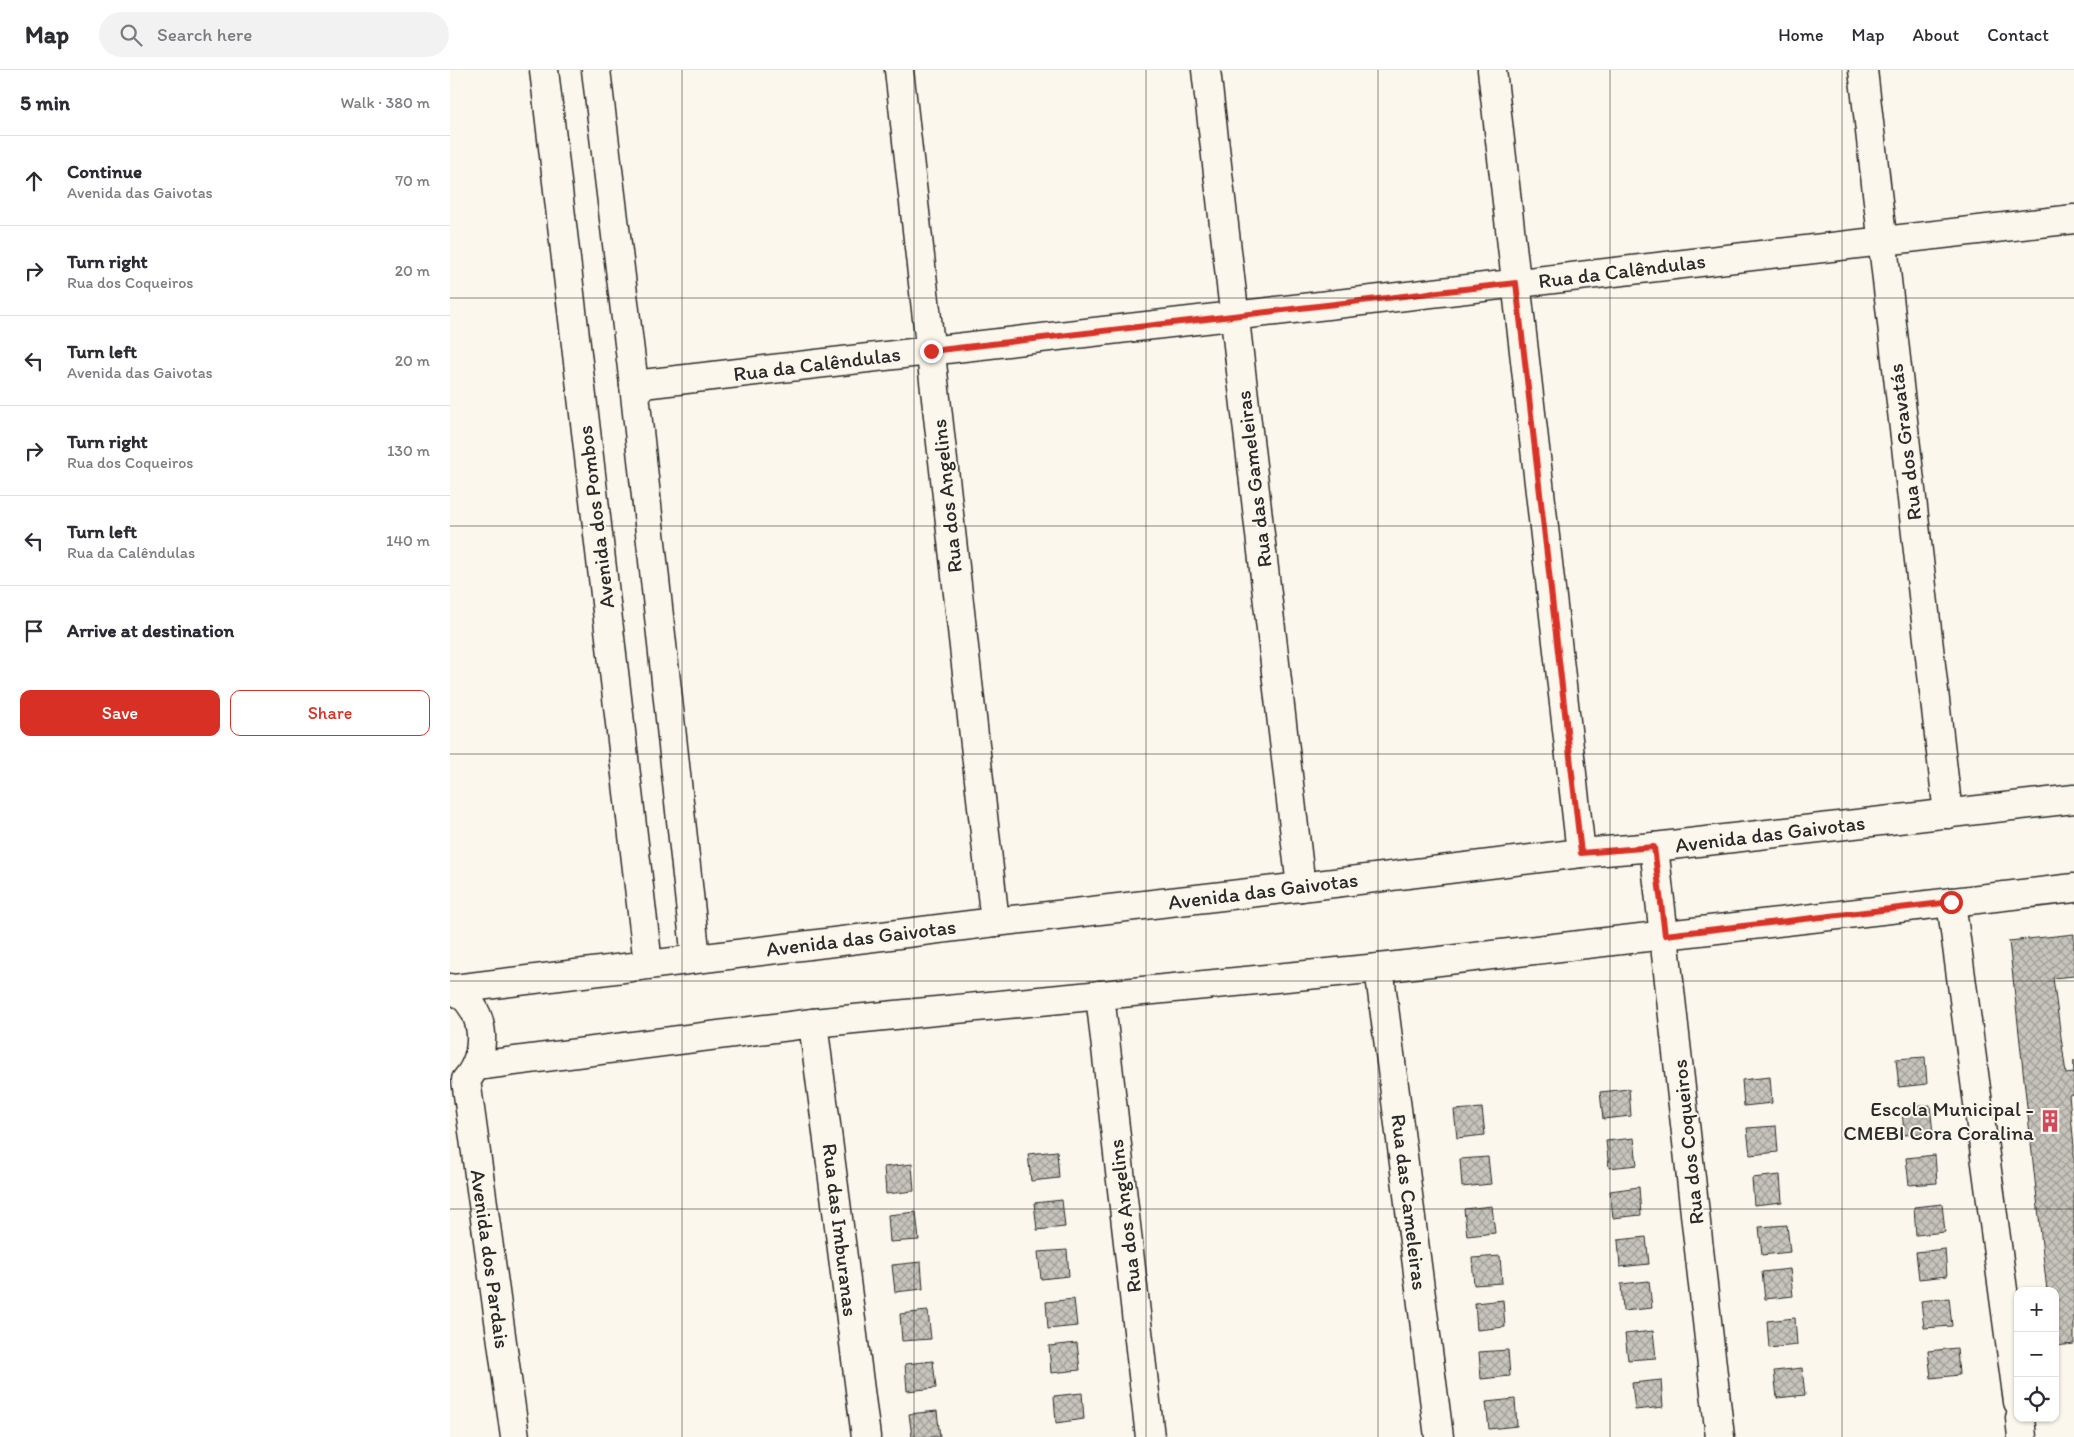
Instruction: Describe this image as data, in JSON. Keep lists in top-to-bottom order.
{
  "streets": {
    "street": [
      "Rua da Calêndulas",
      "Rua dos Gravatás",
      "Rua das Gameleiras",
      "Rua dos Angelins",
      "Avenida dos Pombos",
      "Avenida das Gaivotas",
      "Rua dos Coqueiros",
      "Rua das Cameleiras",
      "Rua das Imburanas",
      "Avenida dos Pardais"
    ]
  },
  "crossings": [
    ["Rua da Calêndulas", "Rua dos Gravatás"],
    ["Rua da Calêndulas", "Rua das Gameleiras"],
    ["Rua da Calêndulas", "Rua dos Angelins"],
    ["Rua dos Gravatás", "Avenida das Gaivotas"],
    ["Rua das Gameleiras", "Avenida das Gaivotas"],
    ["Rua dos Angelins", "Avenida das Gaivotas"],
    ["Avenida dos Pombos", "Avenida das Gaivotas"],
    ["Avenida das Gaivotas", "Rua dos Coqueiros"]
  ],
  "places": {
    "building": ["Escola Municipal - CMEBI Cora Coralina"]
  },
  "page": {
    "header": "Map",
    "search": "Search here",
    "nav": [
      "Home",
      "Map",
      "About",
      "Contact"
    ],
    "heading": ["5 min", "Walk · 380 m"],
    "list": [
      ["Continue", "Avenida das Gaivotas", "70 m"],
      ["Turn right", "Rua dos Coqueiros", "20 m"],
      ["Turn left", "Avenida das Gaivotas", "20 m"],
      ["Turn right", "Rua dos Coqueiros", "130 m"],
      ["Turn left", "Rua da Calêndulas", "140 m"],
      "Arrive at destination"
    ],
    "buttons": ["Save", "Share"],
    "map_buttons": ["+", "−"]
  }
}
